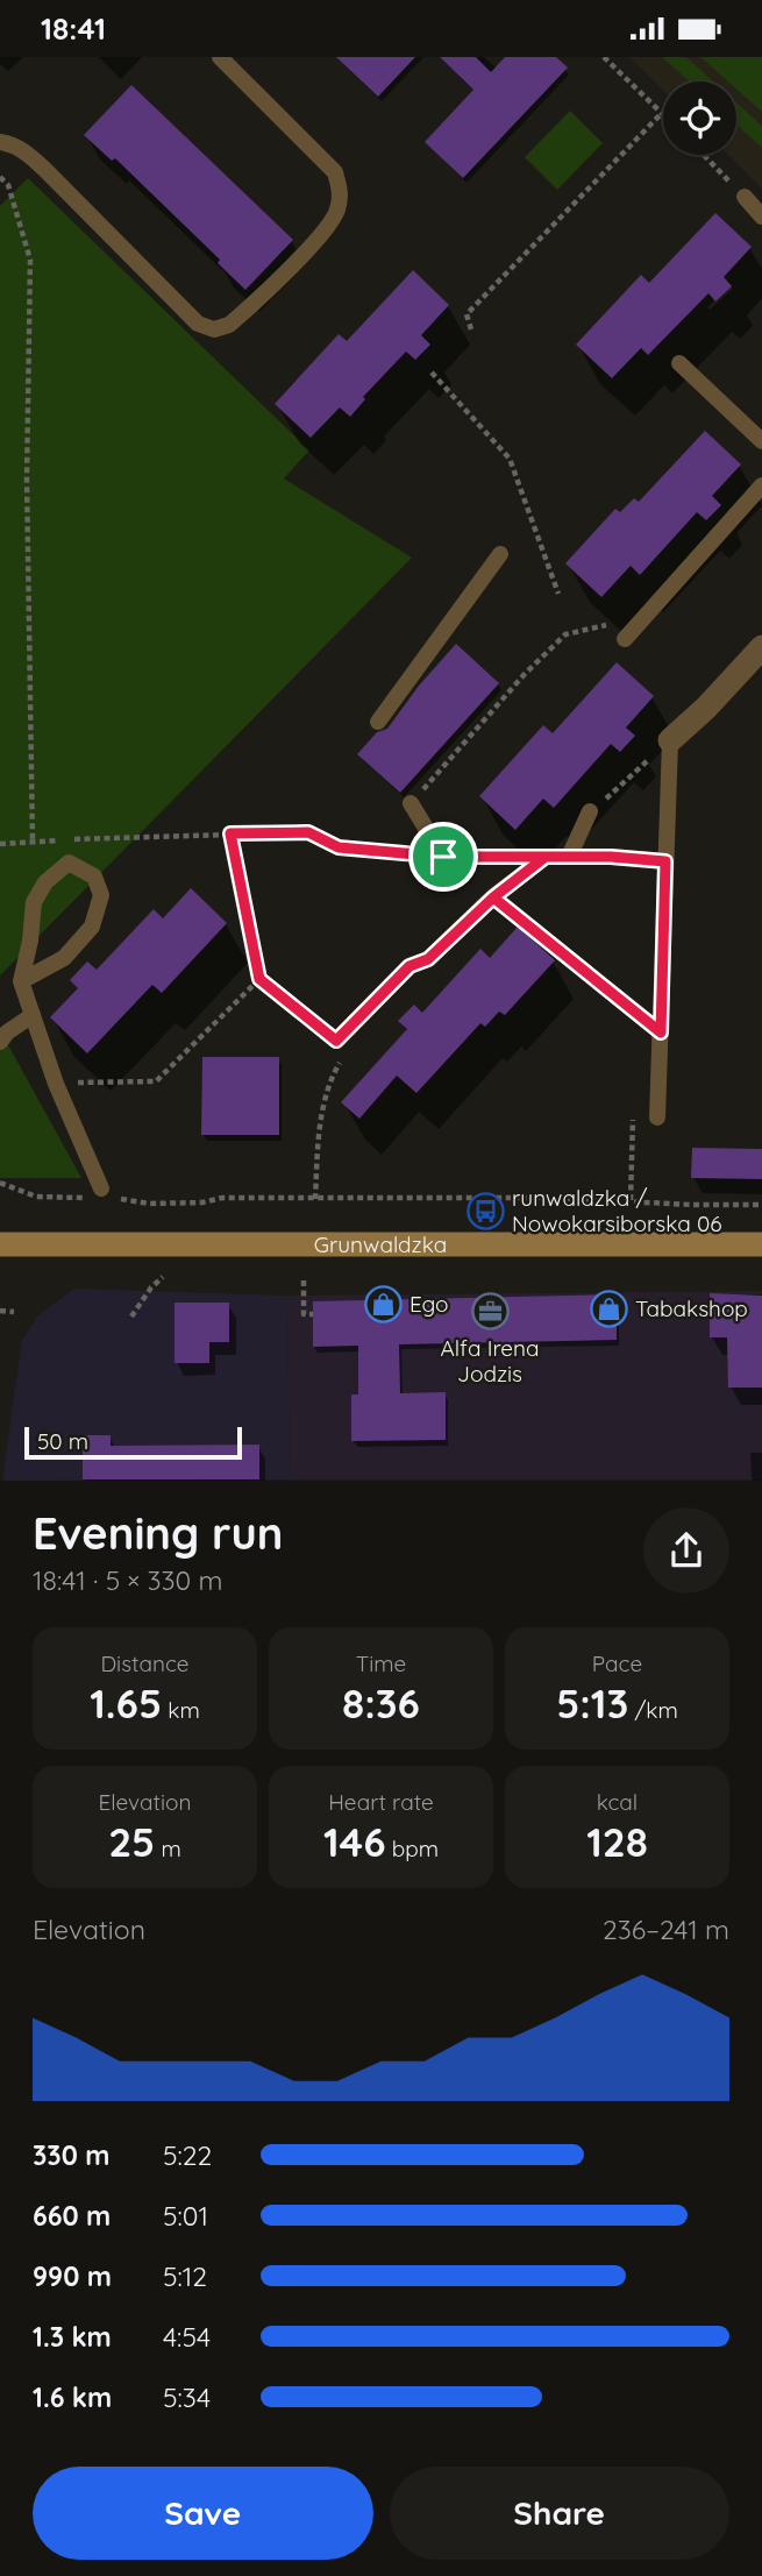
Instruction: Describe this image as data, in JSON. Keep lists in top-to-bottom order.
{
  "streets": {
    "street": ["Grunwaldzka"]
  },
  "places": {
    "bus stop": ["runwaldzka / Nowokarsiborska 06"],
    "shop": ["Ego", "Tabakshop"],
    "office": ["Alfa Irena Jodzis"]
  },
  "scale_bar": "50 m",
  "page": {
    "status": "18:41",
    "scale": "50 m",
    "heading": ["Evening run", "18:41 · 5 × 330 m"],
    "stats": [
      ["Distance", "1.65 km"],
      ["Time", "8:36"],
      ["Pace", "5:13 /km"],
      ["Elevation", "25 m"],
      ["Heart rate", "146 bpm"],
      ["kcal", "128"]
    ],
    "chart": ["Elevation", "236–241 m"],
    "list": [
      {
        "name": "330 m",
        "note": "5:22"
      },
      {
        "name": "660 m",
        "note": "5:01"
      },
      {
        "name": "990 m",
        "note": "5:12"
      },
      {
        "name": "1.3 km",
        "note": "4:54"
      },
      {
        "name": "1.6 km",
        "note": "5:34"
      }
    ],
    "buttons": ["Save", "Share"]
  }
}
